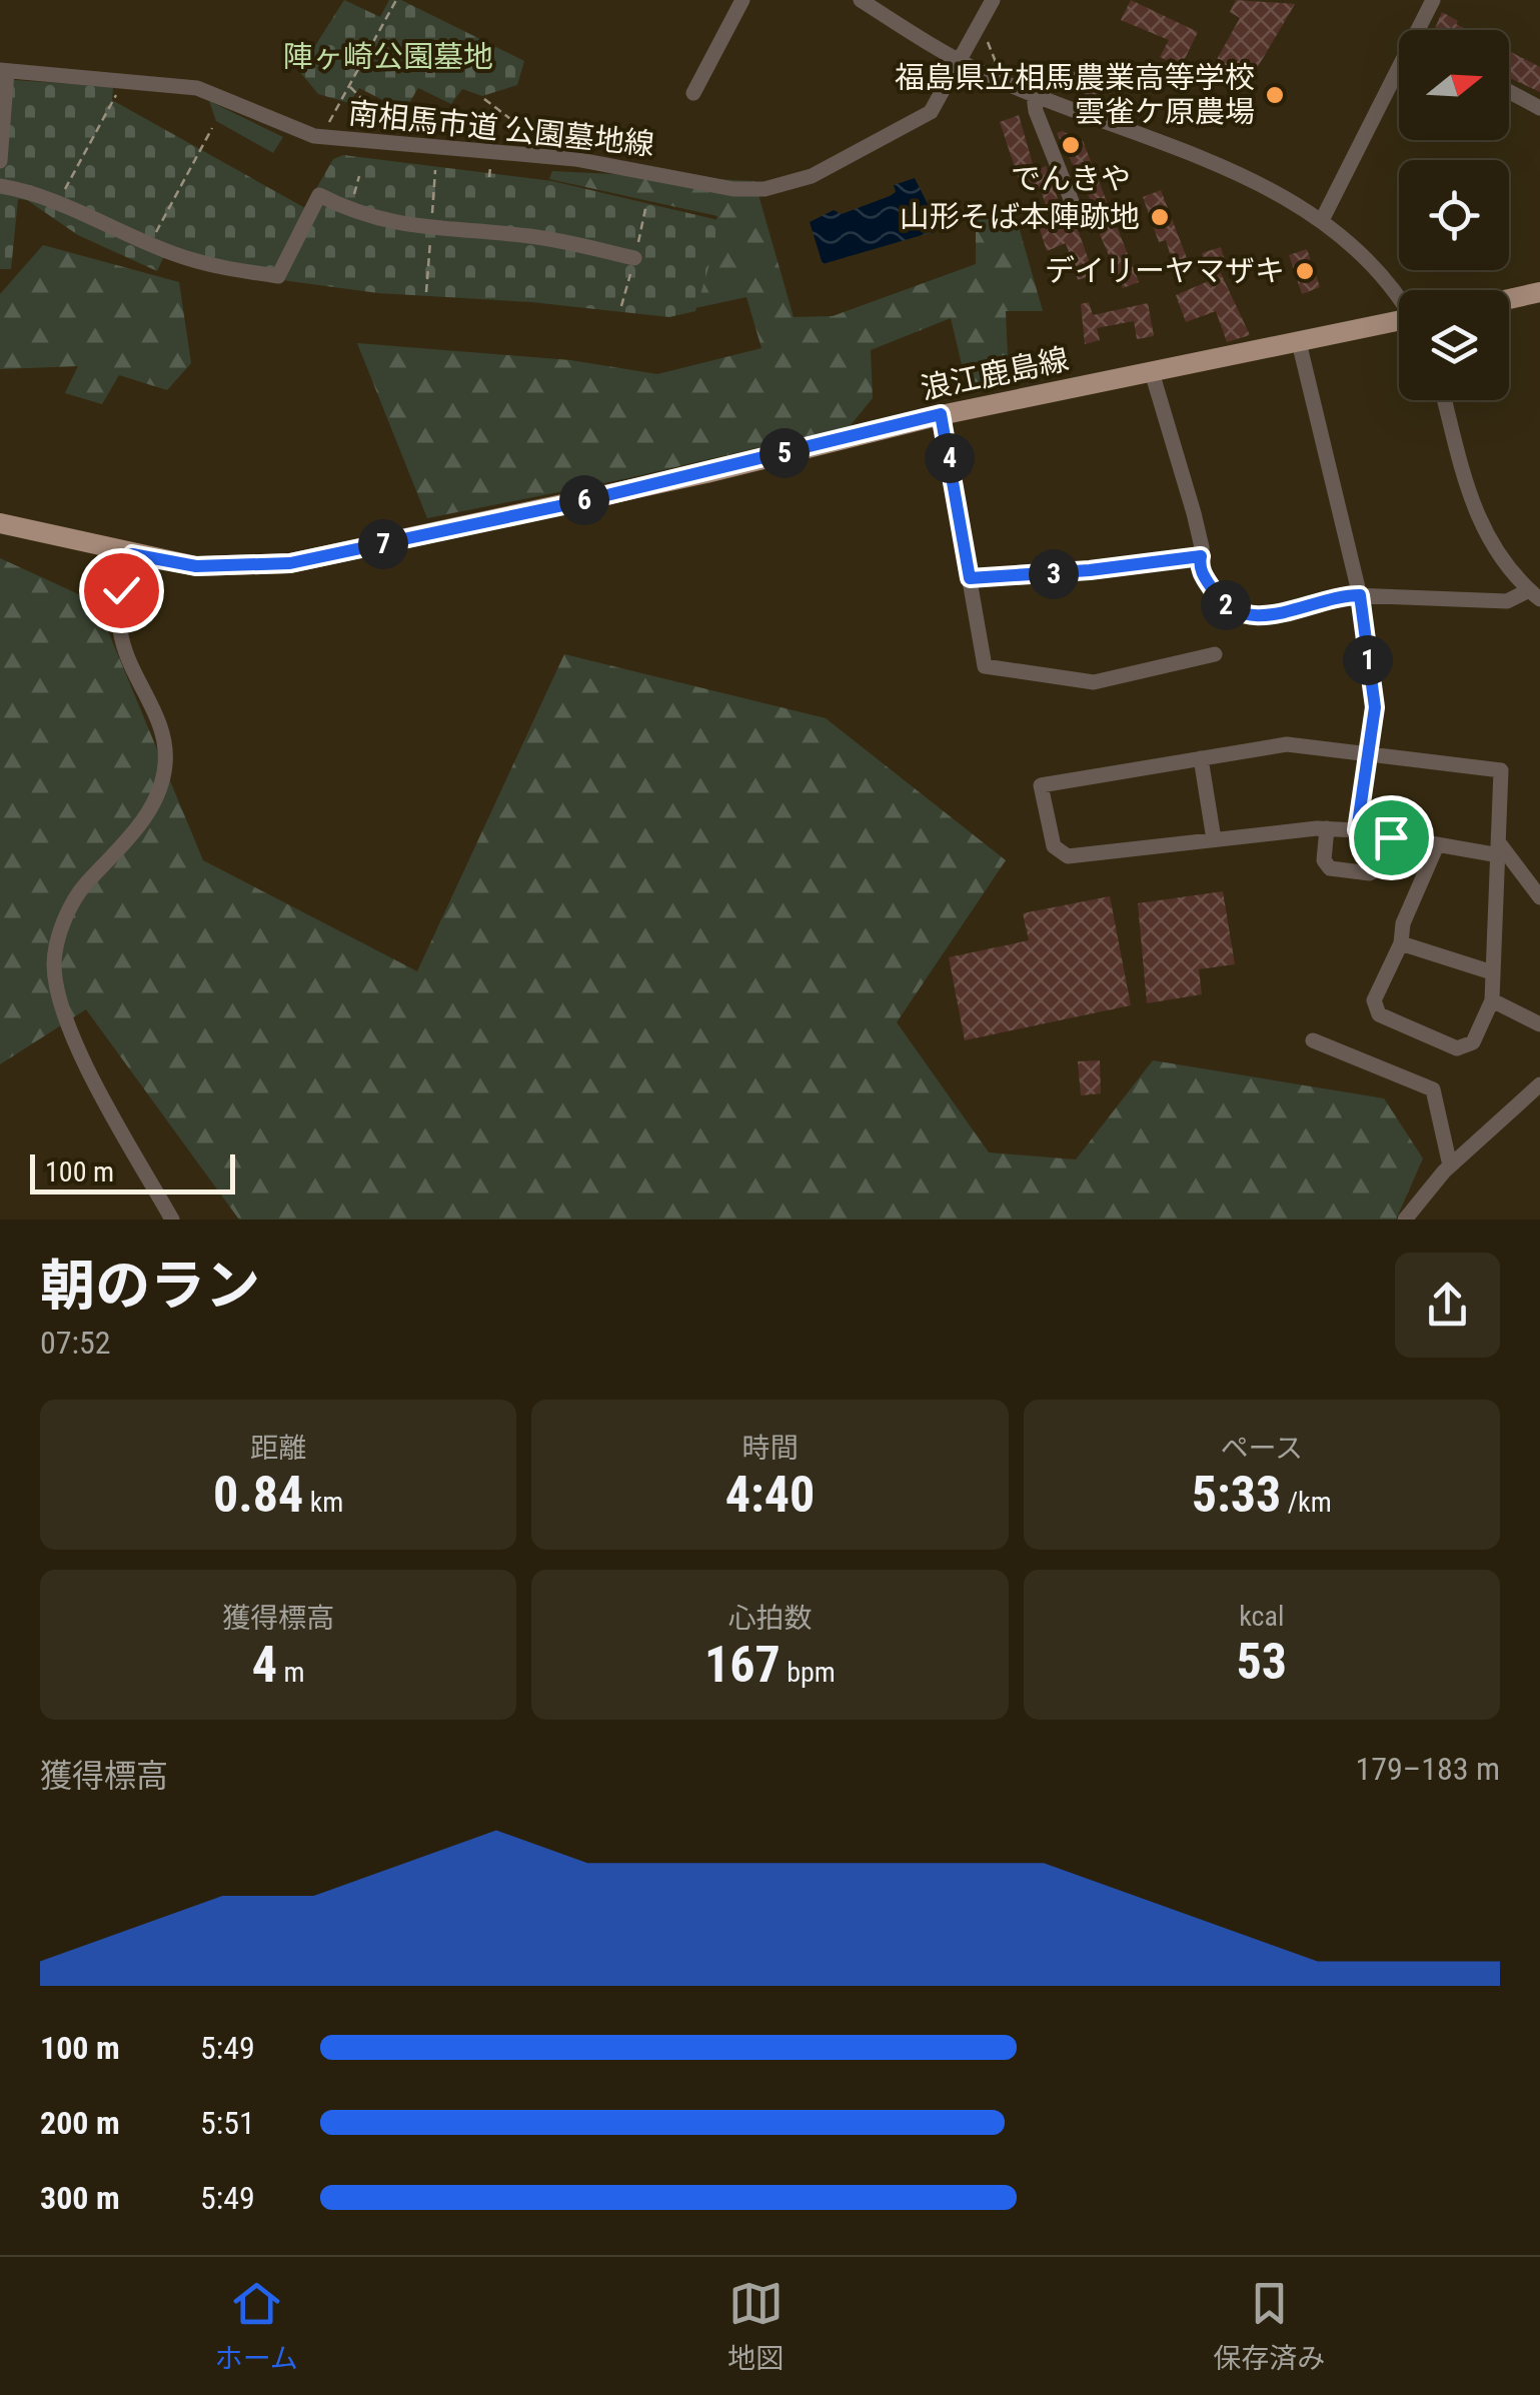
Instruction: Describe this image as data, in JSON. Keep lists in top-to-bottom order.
{
  "streets": {
    "main road": ["浪江鹿島線"],
    "street": ["南相馬市道 公園墓地線"]
  },
  "parks": ["陣ヶ崎公園墓地"],
  "places": [
    "福島県立相馬農業高等学校 雲雀ケ原農場",
    "でんきや",
    "山形そば本陣跡地",
    "デイリーヤマザキ"
  ],
  "scale_bar": "100 m",
  "north": "right",
  "page": {
    "pins": [
      "5",
      "4",
      "6",
      "7",
      "3",
      "2",
      "1"
    ],
    "scale": "100 m",
    "heading": ["朝のラン", "07:52"],
    "stats": [
      ["距離", "0.84 km"],
      ["時間", "4:40"],
      ["ペース", "5:33 /km"],
      ["獲得標高", "4 m"],
      ["心拍数", "167 bpm"],
      ["kcal", "53"]
    ],
    "chart": ["獲得標高", "179–183 m"],
    "list": [
      {
        "name": "100 m",
        "note": "5:49"
      },
      {
        "name": "200 m",
        "note": "5:51"
      },
      {
        "name": "300 m",
        "note": "5:49"
      }
    ],
    "tabs": ["ホーム", "地図", "保存済み"]
  }
}
